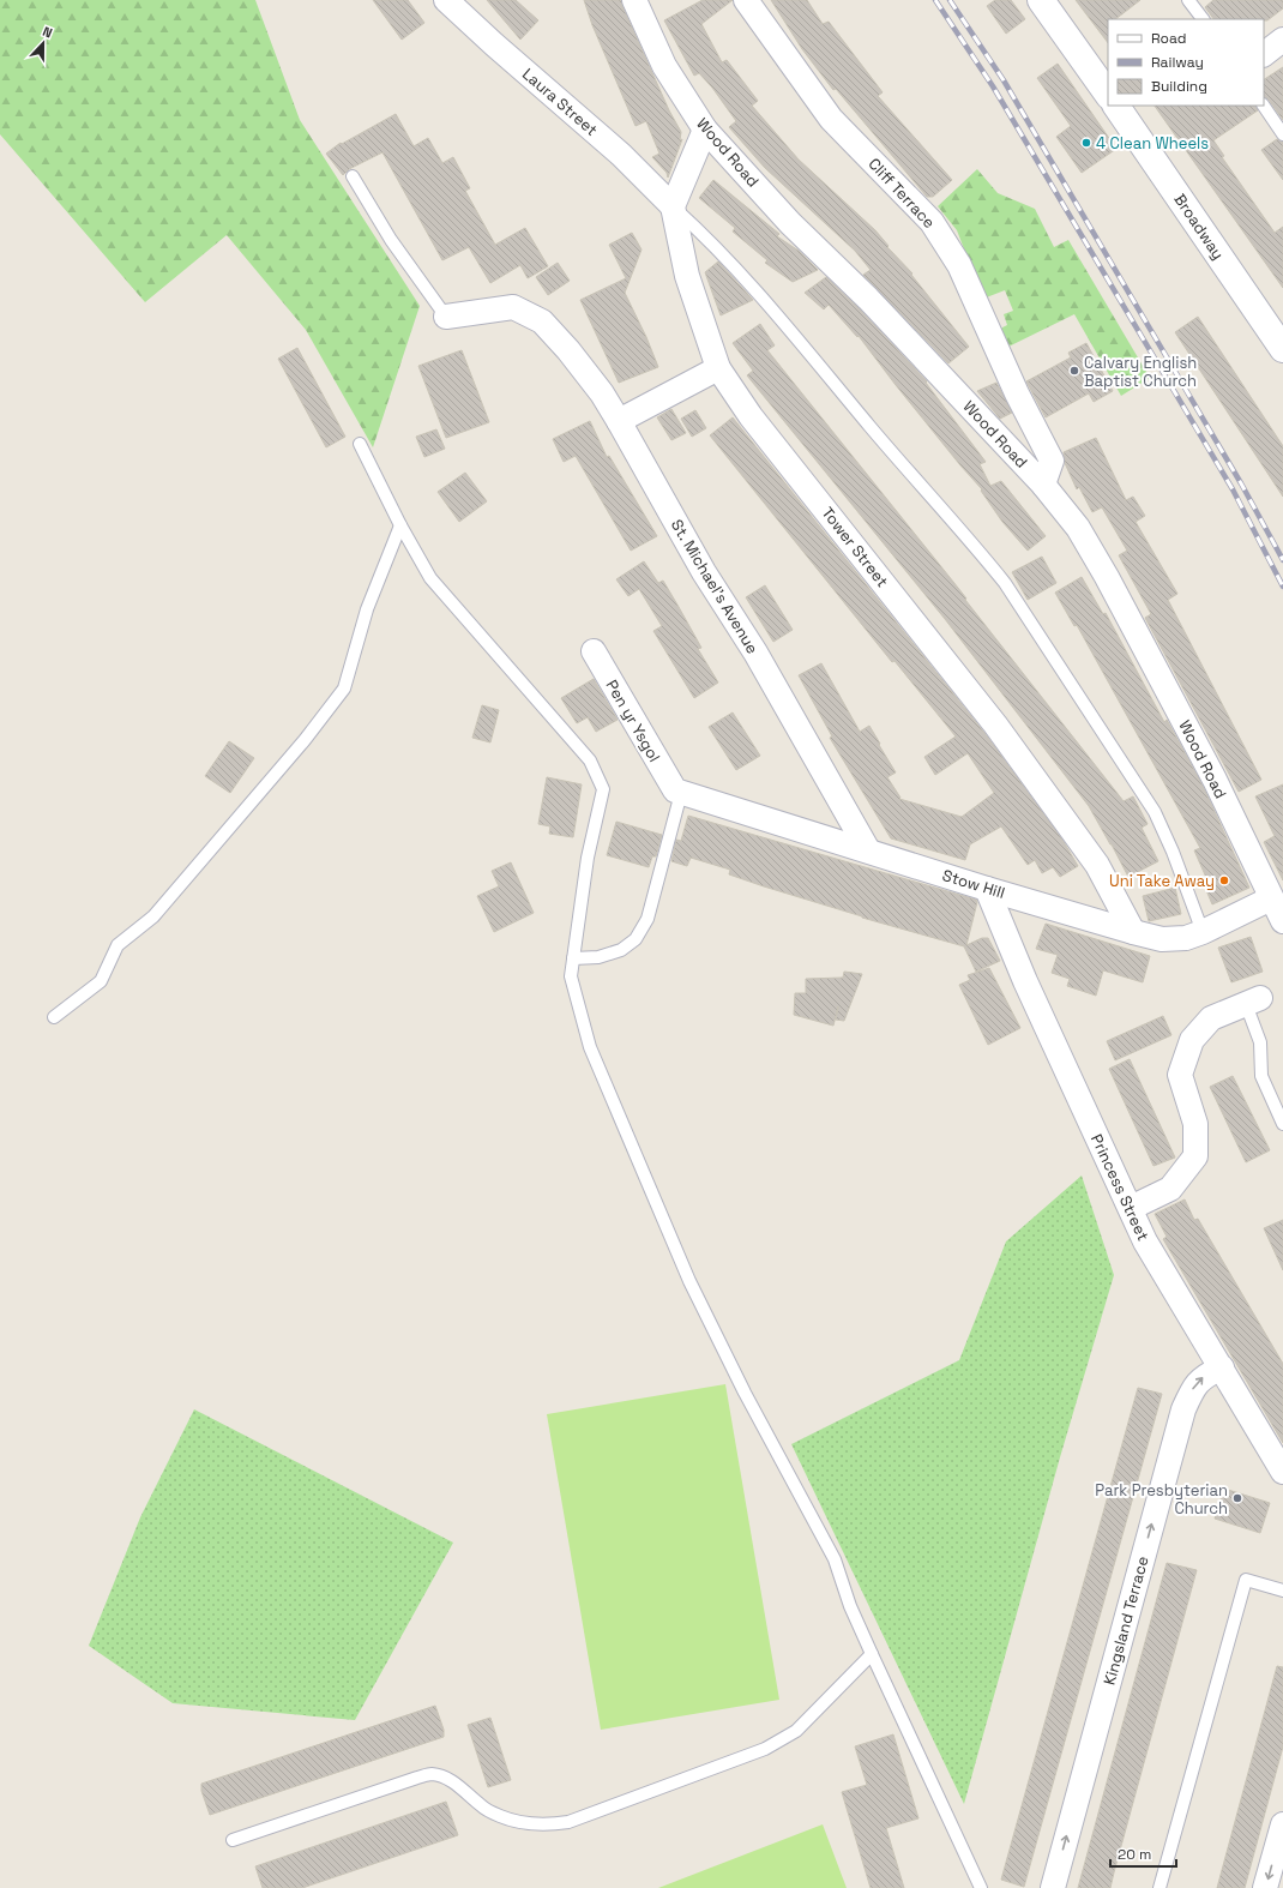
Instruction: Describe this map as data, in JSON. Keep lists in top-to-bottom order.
{
  "streets": {
    "main road": ["Broadway"],
    "street": [
      "Laura Street",
      "Wood Road",
      "Cliff Terrace",
      "Tower Street",
      "St. Michael's Avenue",
      "Pen yr Ysgol",
      "Stow Hill",
      "Princess Street",
      "Kingsland Terrace"
    ]
  },
  "crossings": [
    ["Laura Street", "Tower Street"],
    ["Wood Road", "Cliff Terrace"],
    ["Wood Road", "Stow Hill"],
    ["Tower Street", "Stow Hill"],
    ["St. Michael's Avenue", "Stow Hill"],
    ["Pen yr Ysgol", "Stow Hill"],
    ["Stow Hill", "Princess Street"],
    ["Princess Street", "Kingsland Terrace"]
  ],
  "one_way": ["Kingsland Terrace"],
  "places": [
    "4 Clean Wheels",
    "Calvary English Baptist Church",
    "Uni Take Away",
    "Park Presbyterian Church"
  ],
  "legend": ["Road", "Railway", "Building"],
  "scale_bar": "20 m",
  "north": "top"
}
